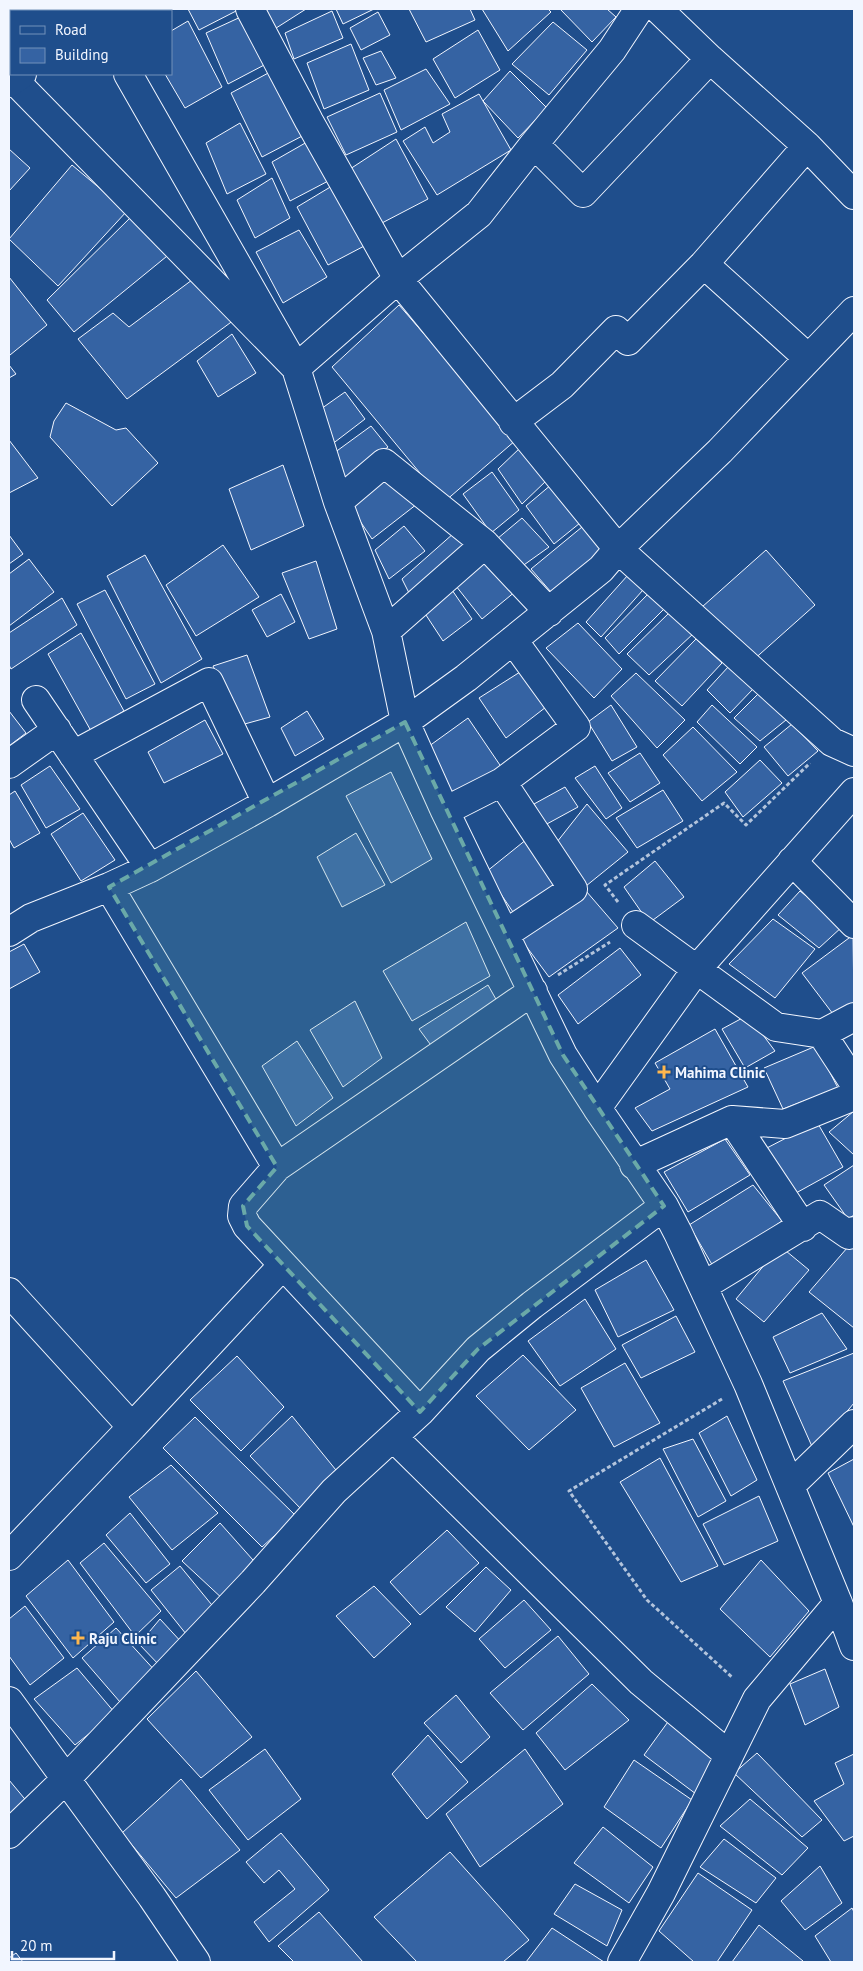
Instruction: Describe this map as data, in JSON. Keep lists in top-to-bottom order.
{
  "places": {
    "health": ["Mahima Clinic", "Raju Clinic"]
  },
  "legend": ["Road", "Building"],
  "scale_bar": "20 m"
}
